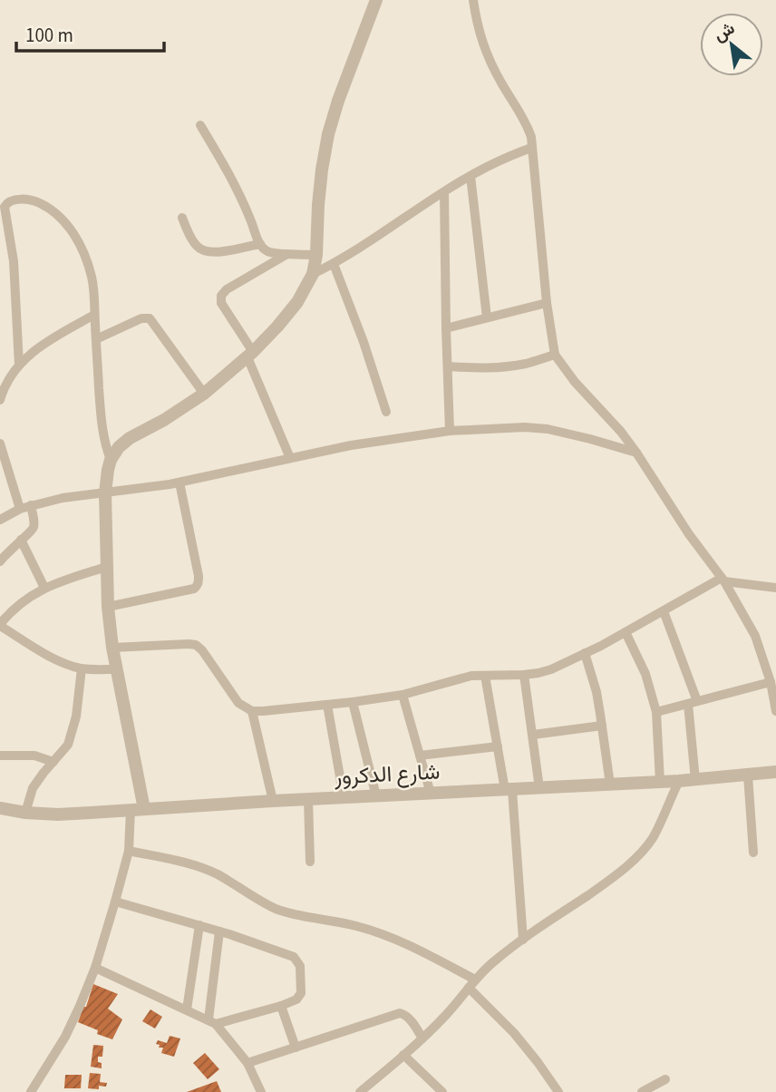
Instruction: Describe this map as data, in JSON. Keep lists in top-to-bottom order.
{
  "streets": {
    "street": ["شارع الدكرور"]
  },
  "scale_bar": "100 m",
  "north": "top left"
}
